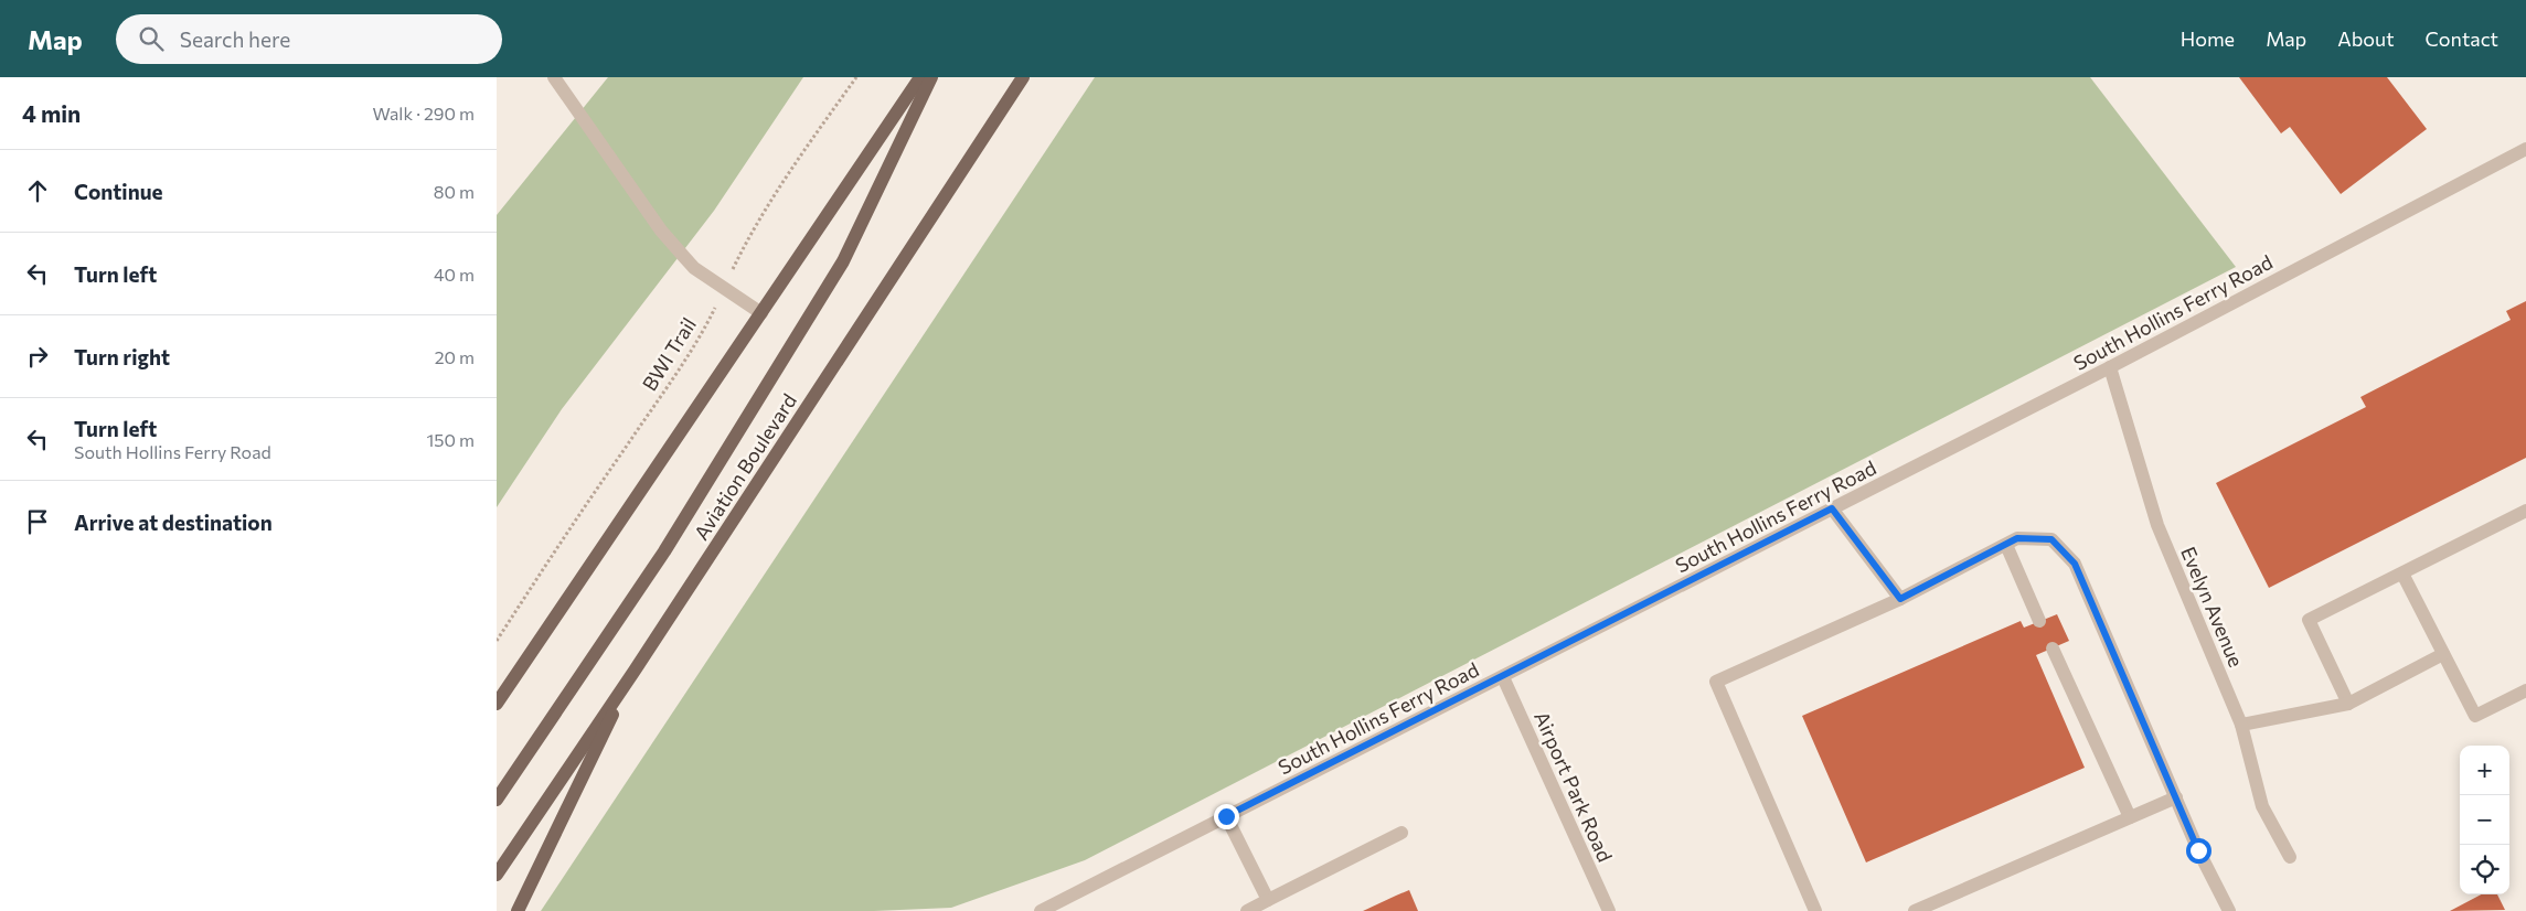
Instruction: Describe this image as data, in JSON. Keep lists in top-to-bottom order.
{
  "streets": {
    "main road": ["Aviation Boulevard"],
    "street": ["South Hollins Ferry Road", "Evelyn Avenue", "Airport Park Road"],
    "path": ["BWI Trail"]
  },
  "crossings": [
    ["South Hollins Ferry Road", "Evelyn Avenue"],
    ["South Hollins Ferry Road", "Airport Park Road"]
  ],
  "page": {
    "header": "Map",
    "search": "Search here",
    "nav": [
      "Home",
      "Map",
      "About",
      "Contact"
    ],
    "heading": ["4 min", "Walk · 290 m"],
    "list": [
      ["Continue", "80 m"],
      ["Turn left", "40 m"],
      ["Turn right", "20 m"],
      ["Turn left", "South Hollins Ferry Road", "150 m"],
      "Arrive at destination"
    ],
    "map_buttons": ["+", "−"]
  }
}
